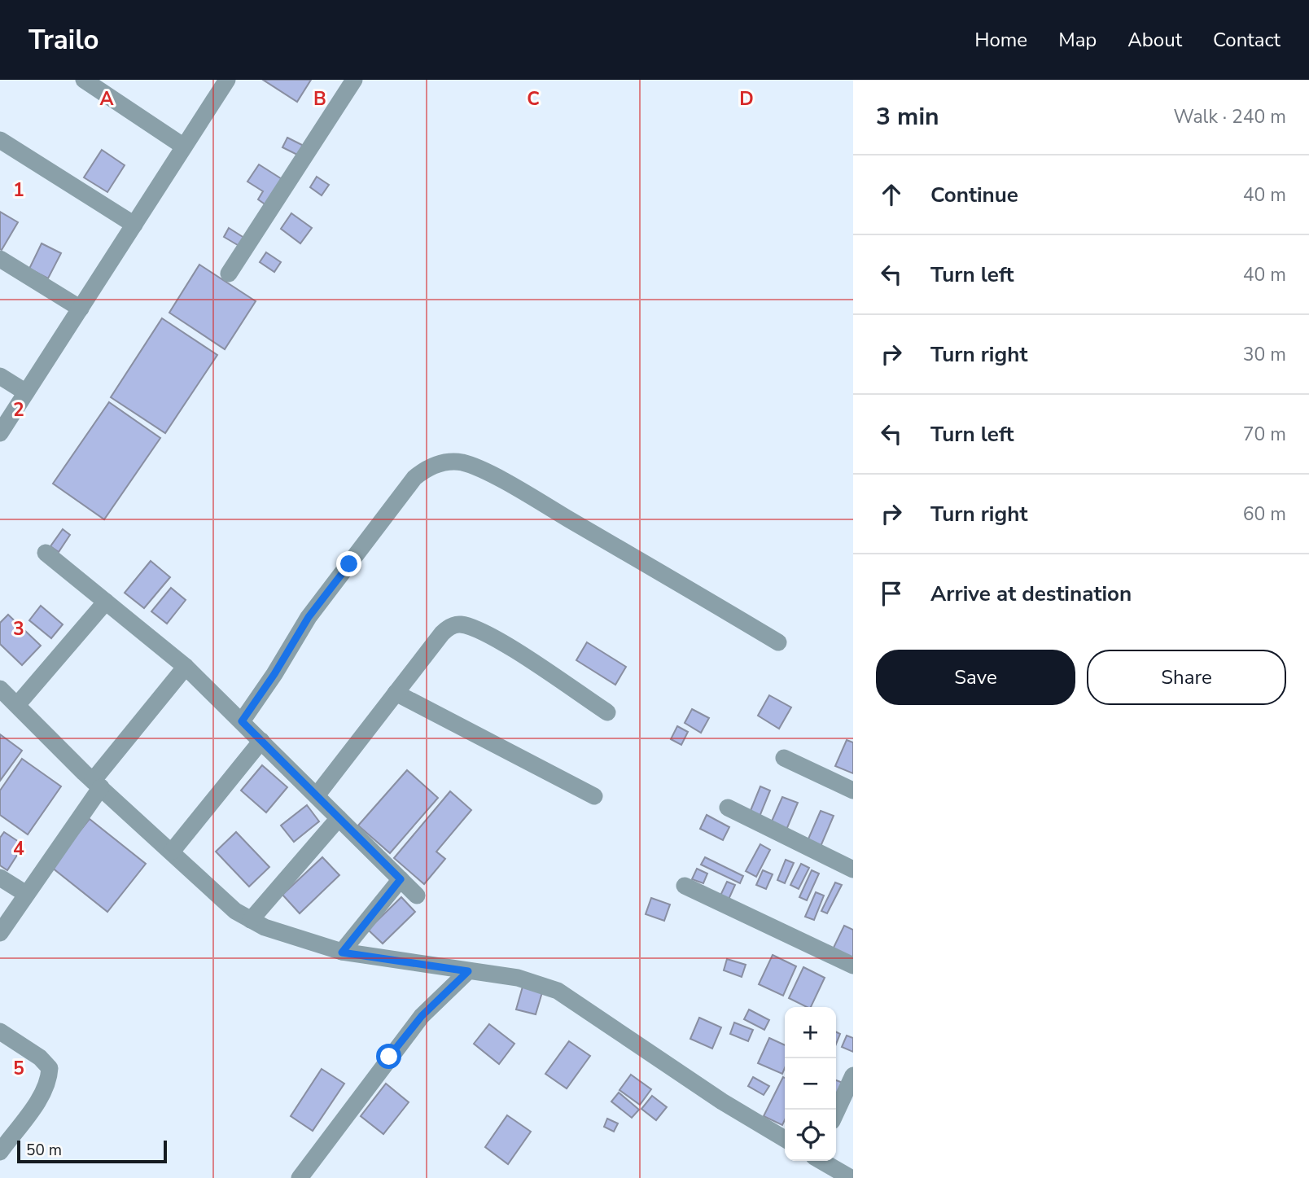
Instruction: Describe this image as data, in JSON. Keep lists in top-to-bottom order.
{
  "scale_bar": "50 m",
  "page": {
    "header": "Trailo",
    "nav": [
      "Home",
      "Map",
      "About",
      "Contact"
    ],
    "heading": ["3 min", "Walk · 240 m"],
    "list": [
      ["Continue", "40 m"],
      ["Turn left", "40 m"],
      ["Turn right", "30 m"],
      ["Turn left", "70 m"],
      ["Turn right", "60 m"],
      "Arrive at destination"
    ],
    "buttons": ["Save", "Share"],
    "map_buttons": ["+", "−"],
    "scale": "50 m"
  },
  "grid": {
    "columns": [
      "A",
      "B",
      "C",
      "D"
    ],
    "rows": [
      "1",
      "2",
      "3",
      "4",
      "5"
    ]
  }
}
